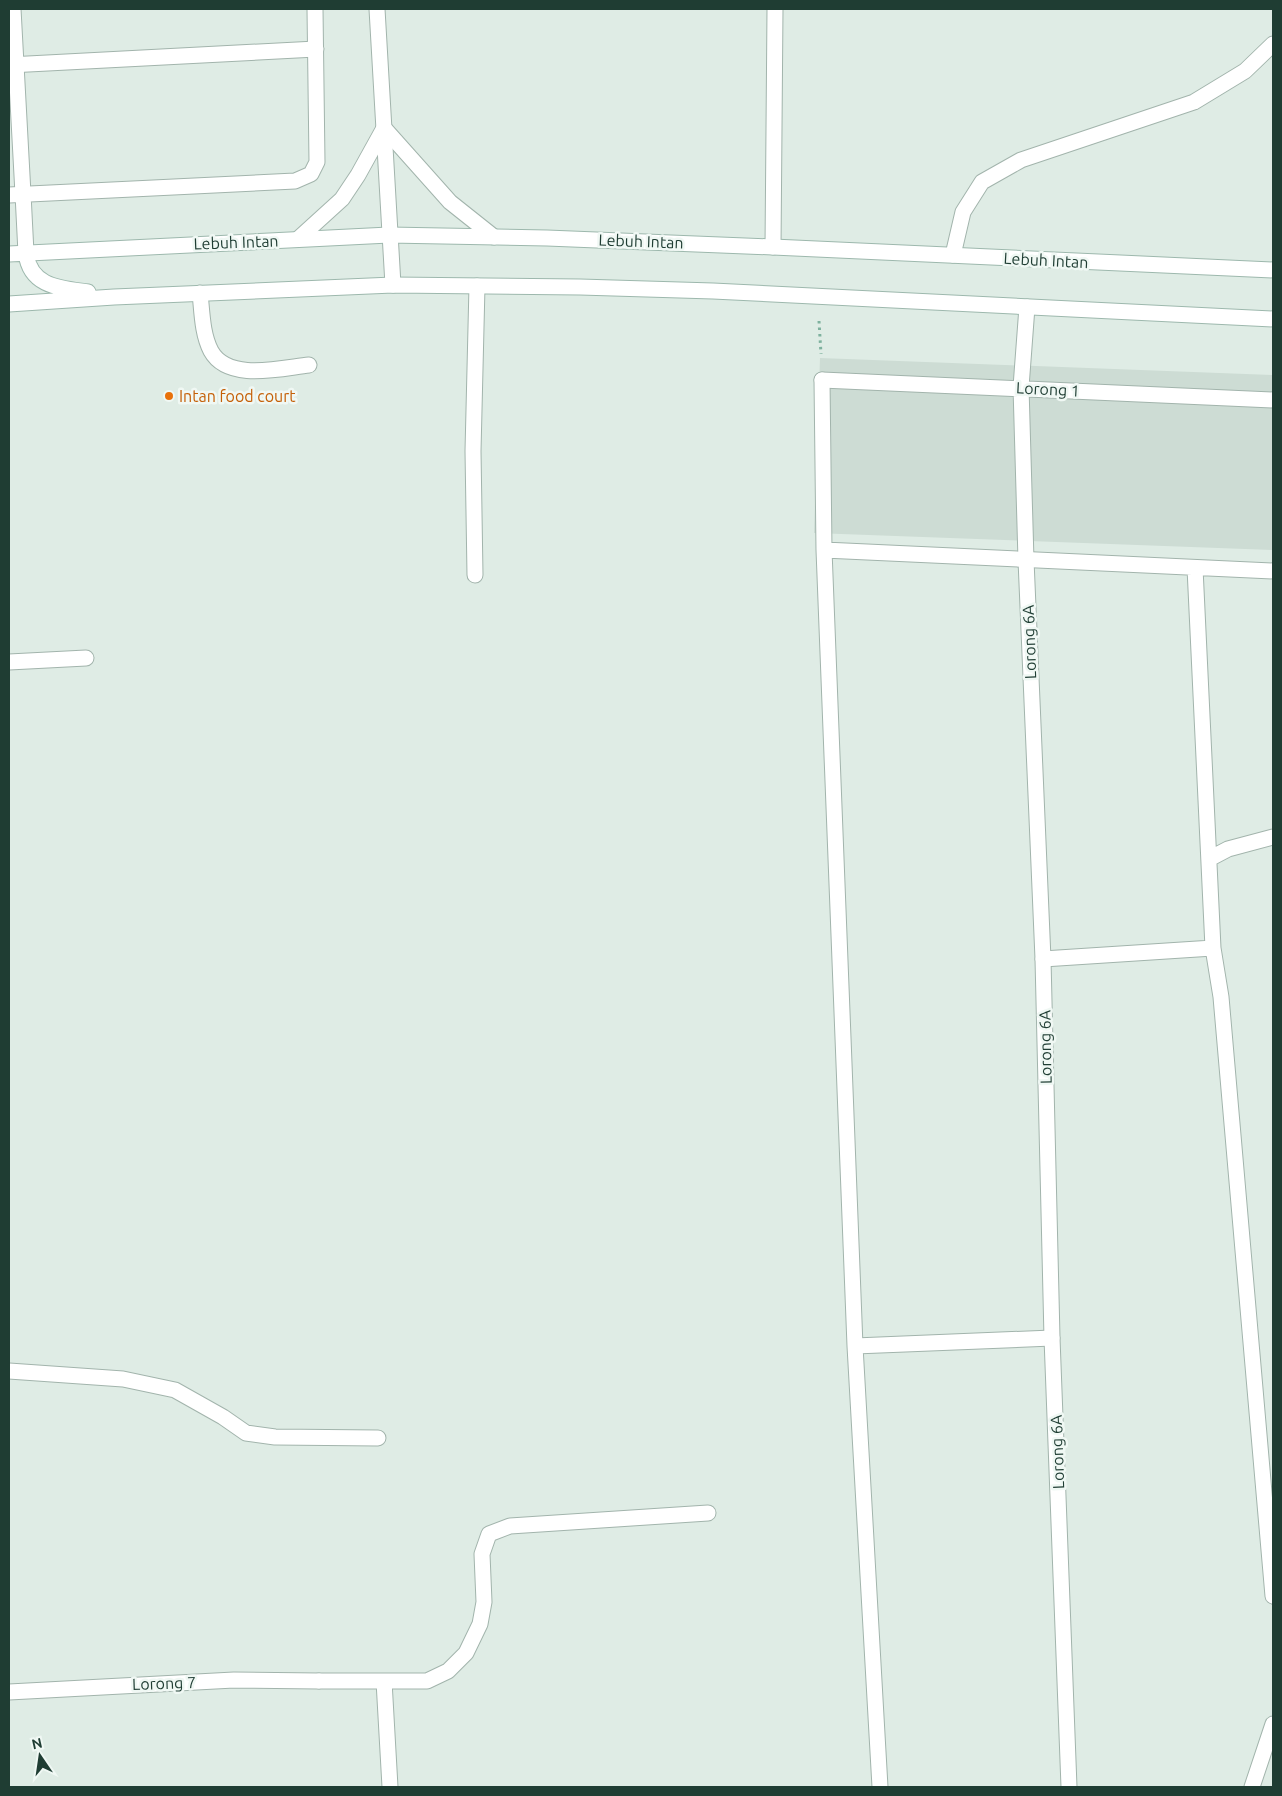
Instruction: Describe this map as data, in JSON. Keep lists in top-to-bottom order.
{
  "streets": {
    "street": [
      "Lebuh Intan",
      "Lorong 1",
      "Lorong 6A",
      "Lorong 7"
    ]
  },
  "crossings": [
    ["Lorong 1", "Lorong 6A"]
  ],
  "places": ["Intan food court"],
  "north": "top"
}
